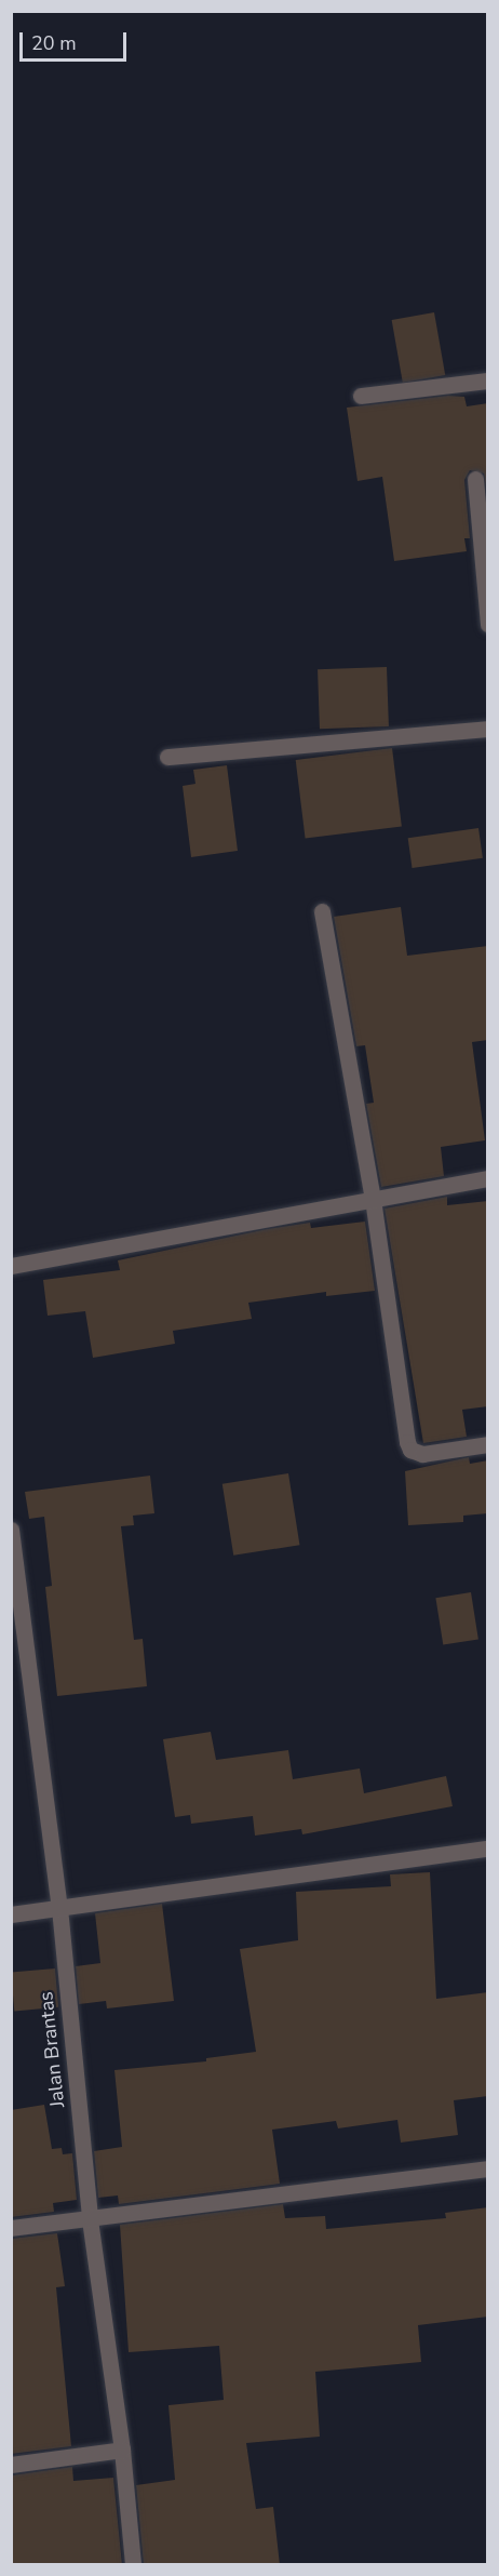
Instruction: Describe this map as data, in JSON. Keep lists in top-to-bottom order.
{
  "streets": {
    "street": ["Jalan Brantas"]
  },
  "scale_bar": "20 m"
}
